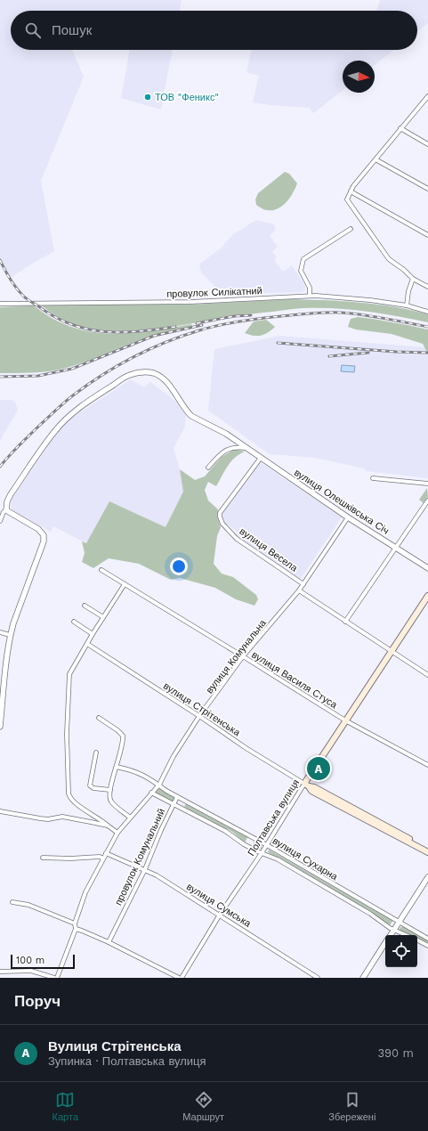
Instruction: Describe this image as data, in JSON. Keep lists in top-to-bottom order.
{
  "streets": {
    "main road": ["вулиця Стрітенська", "Полтавська вулиця"],
    "street": [
      "провулок Силікатний",
      "вулиця Олешківська Січ",
      "вулиця Весела",
      "вулиця Комунальна",
      "вулиця Василя Стуса",
      "провулок Комунальний",
      "вулиця Сухарна",
      "вулиця Сумська"
    ]
  },
  "crossings": [
    ["вулиця Олешківська Січ", "вулиця Весела"],
    ["вулиця Олешківська Січ", "вулиця Комунальна"],
    ["вулиця Весела", "вулиця Комунальна"],
    ["вулиця Комунальна", "вулиця Василя Стуса"],
    ["вулиця Комунальна", "вулиця Стрітенська"],
    ["вулиця Комунальна", "вулиця Сухарна"],
    ["вулиця Комунальна", "вулиця Сумська"],
    ["вулиця Василя Стуса", "Полтавська вулиця"],
    ["вулиця Стрітенська", "Полтавська вулиця"],
    ["Полтавська вулиця", "вулиця Сухарна"],
    ["Полтавська вулиця", "вулиця Сумська"],
    ["провулок Комунальний", "вулиця Сухарна"],
    ["провулок Комунальний", "вулиця Сумська"]
  ],
  "places": ["ТОВ \"Феникс\""],
  "scale_bar": "100 m",
  "north": "right",
  "page": {
    "search": "Пошук",
    "pins": "A",
    "scale": "100 m",
    "heading": "Поруч",
    "list": [
      {
        "mark": "A",
        "name": "Вулиця Стрітенська",
        "note": "Зупинка · Полтавська вулиця",
        "value": "390 m"
      }
    ],
    "nav": ["Карта", "Маршрут", "Збережені"]
  }
}
